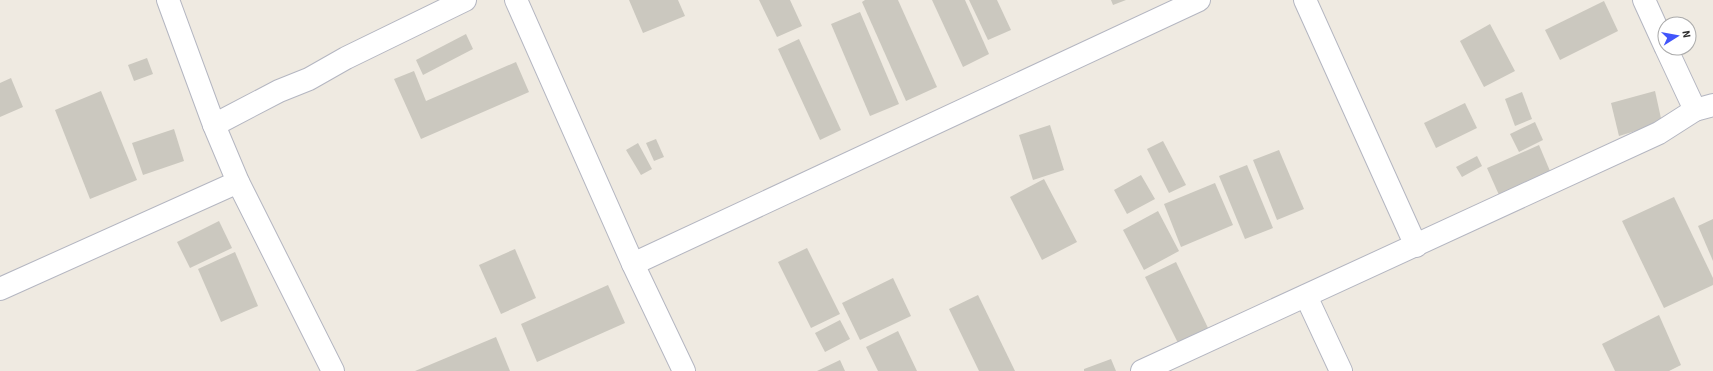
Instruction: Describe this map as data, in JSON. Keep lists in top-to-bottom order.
{
  "north": "right"
}
